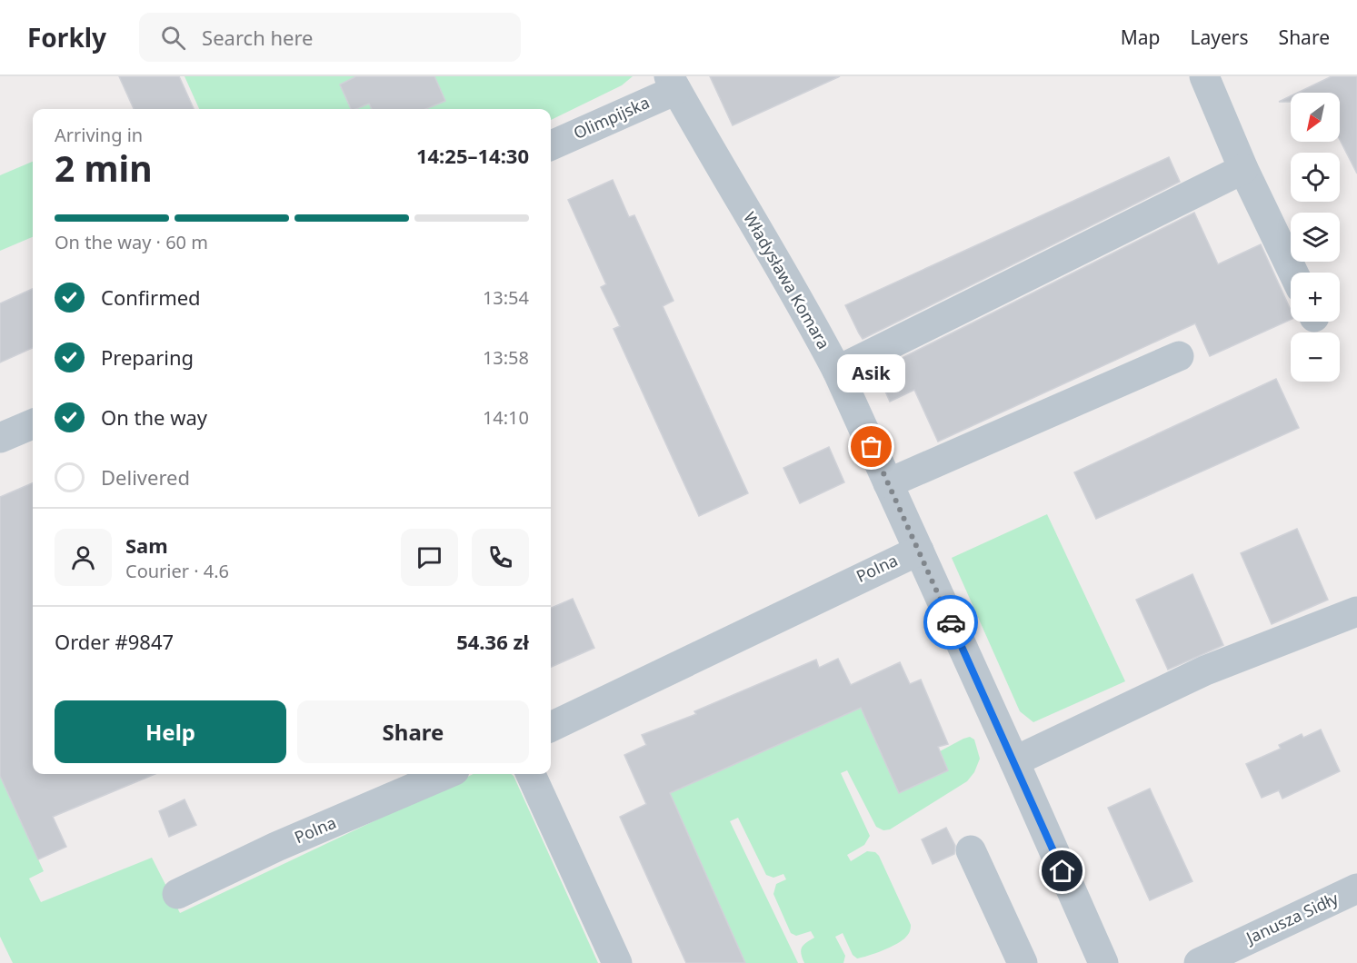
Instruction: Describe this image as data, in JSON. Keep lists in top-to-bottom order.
{
  "streets": {
    "street": [
      "Olimpijska",
      "Władysława Komara",
      "Polna",
      "Janusza Sidły"
    ]
  },
  "crossings": [
    ["Olimpijska", "Władysława Komara"],
    ["Władysława Komara", "Polna"]
  ],
  "places": ["Asik"],
  "north": "bottom left",
  "page": {
    "header": "Forkly",
    "search": "Search here",
    "nav": ["Map", "Layers", "Share"],
    "map_buttons": ["+", "−"],
    "heading": ["2 min", "Arriving in", "14:25–14:30"],
    "panel": [
      "Sam",
      "Courier · 4.6",
      "Order #9847",
      "54.36 zł"
    ],
    "bar": "On the way · 60 m",
    "list": [
      ["Confirmed", "13:54"],
      ["Preparing", "13:58"],
      ["On the way", "14:10"],
      "Delivered"
    ],
    "bubble": "Asik",
    "buttons": ["Help", "Share"]
  }
}
